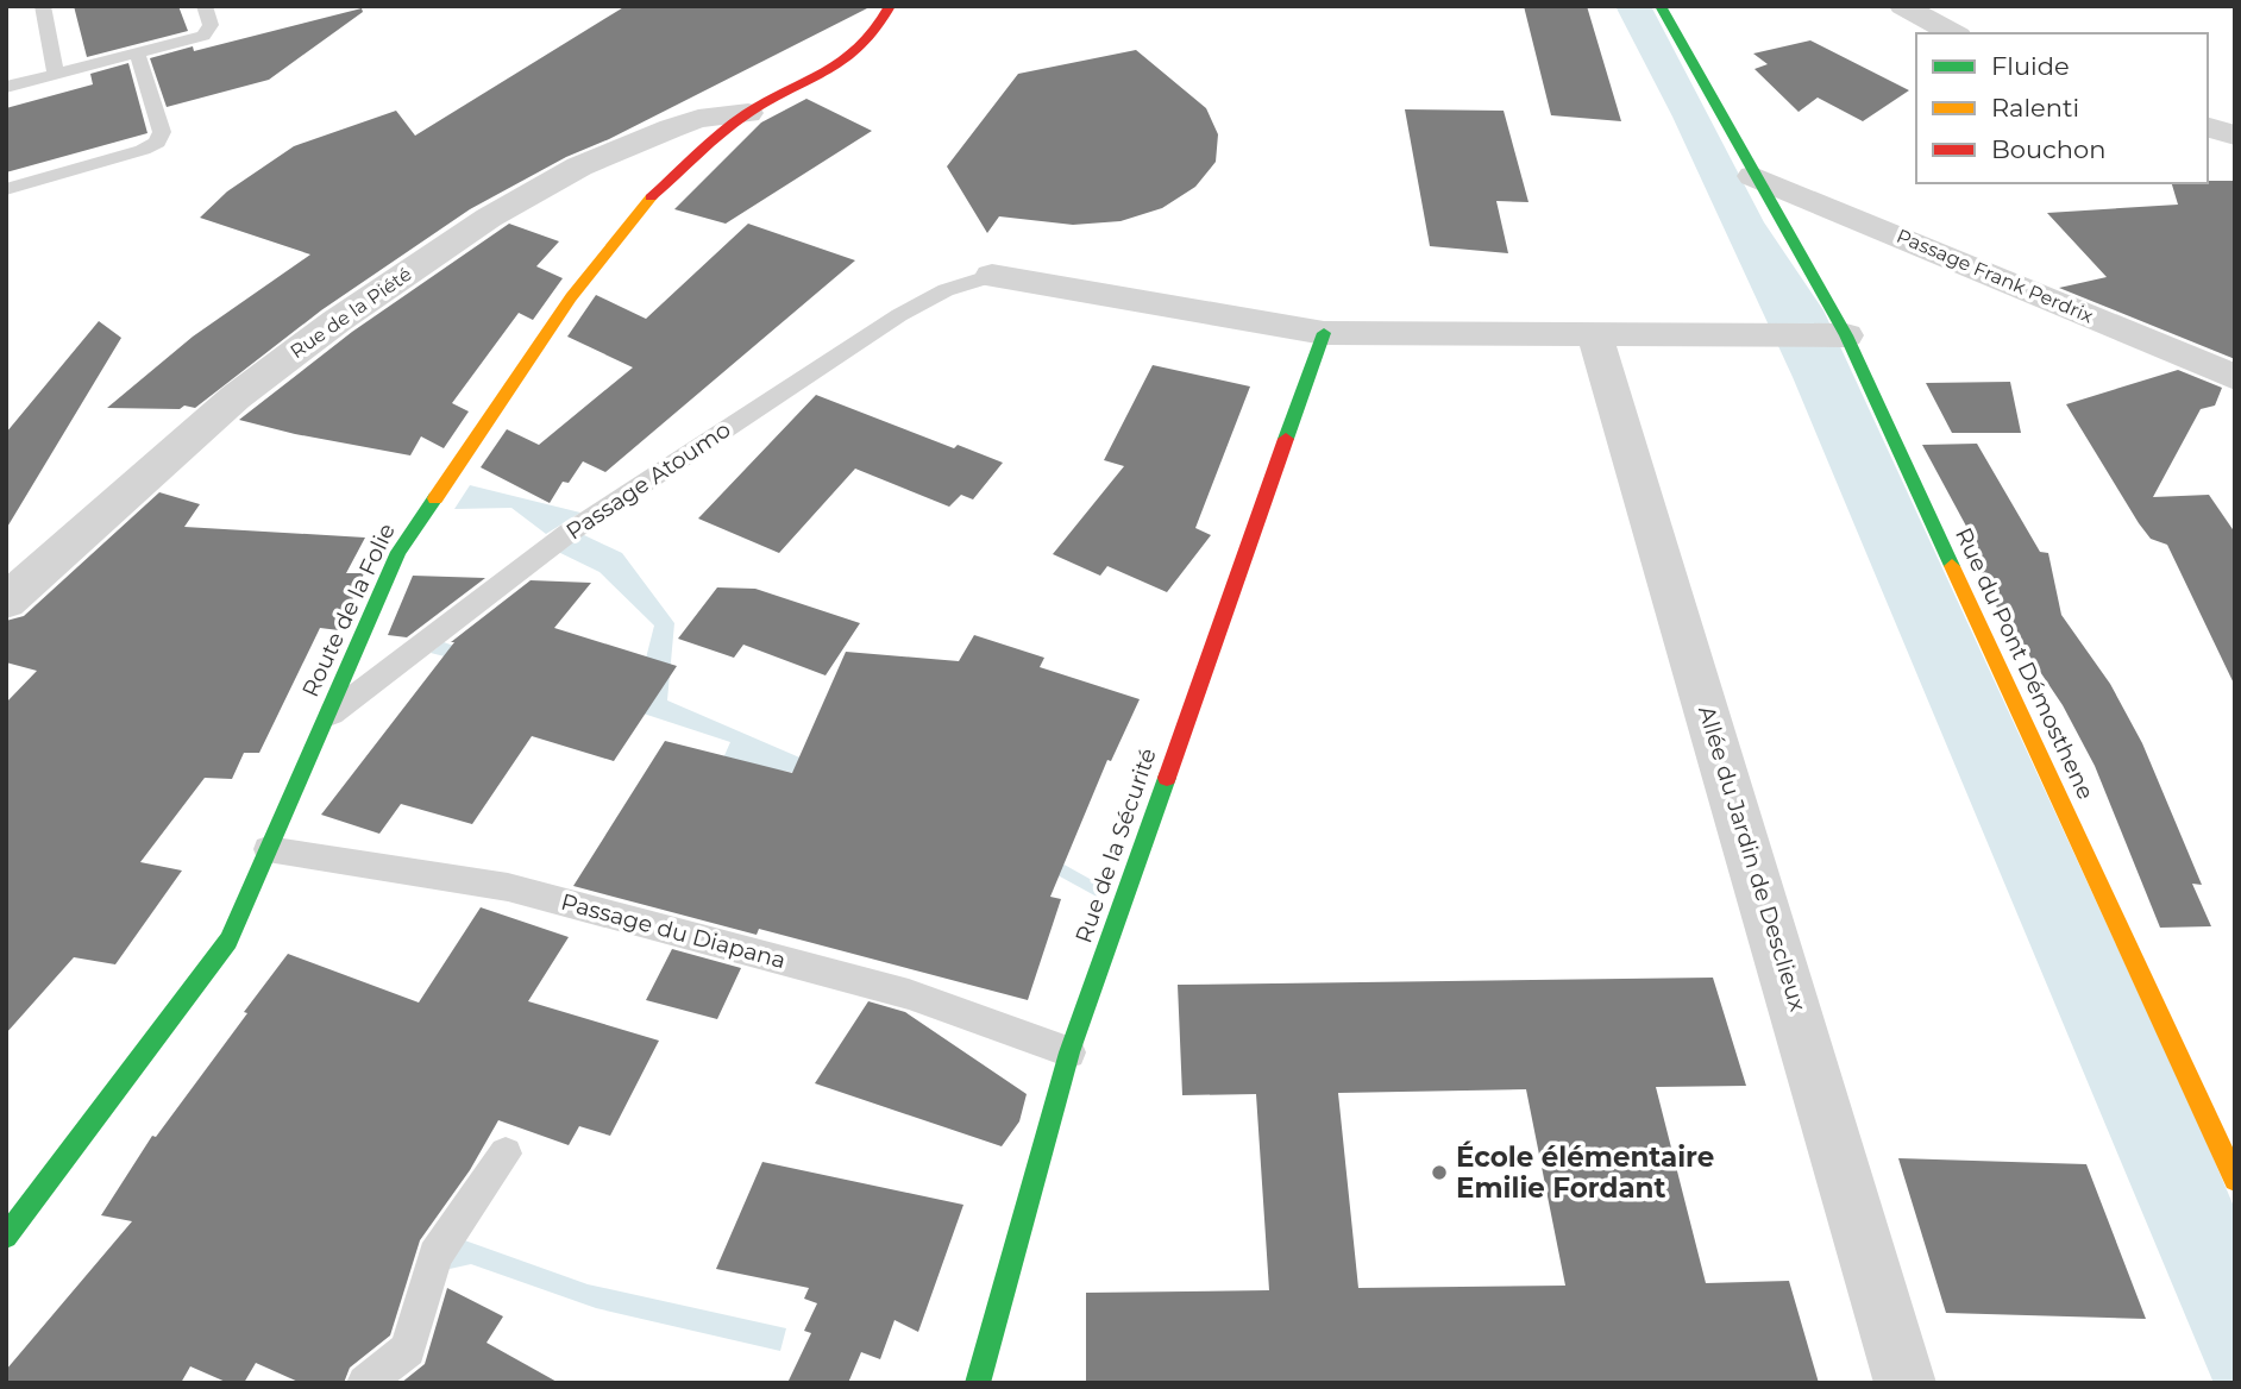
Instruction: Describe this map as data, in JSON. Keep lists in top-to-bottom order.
{
  "streets": {
    "street": [
      "Passage Frank Perdrix",
      "Rue de la Piété",
      "Route de la Folie",
      "Rue du Pont Démosthene",
      "Rue de la Sécurité",
      "Allée du Jardin de Desclieux"
    ],
    "lane": ["Passage Atoumo", "Passage du Diapana"]
  },
  "crossings": [
    ["Passage Frank Perdrix", "Rue du Pont Démosthene"],
    ["Rue de la Piété", "Route de la Folie"],
    ["Passage Atoumo", "Route de la Folie"],
    ["Route de la Folie", "Passage du Diapana"],
    ["Rue de la Sécurité", "Passage du Diapana"]
  ],
  "places": ["École élémentaire Emilie Fordant"],
  "legend": ["Fluide", "Ralenti", "Bouchon"]
}
